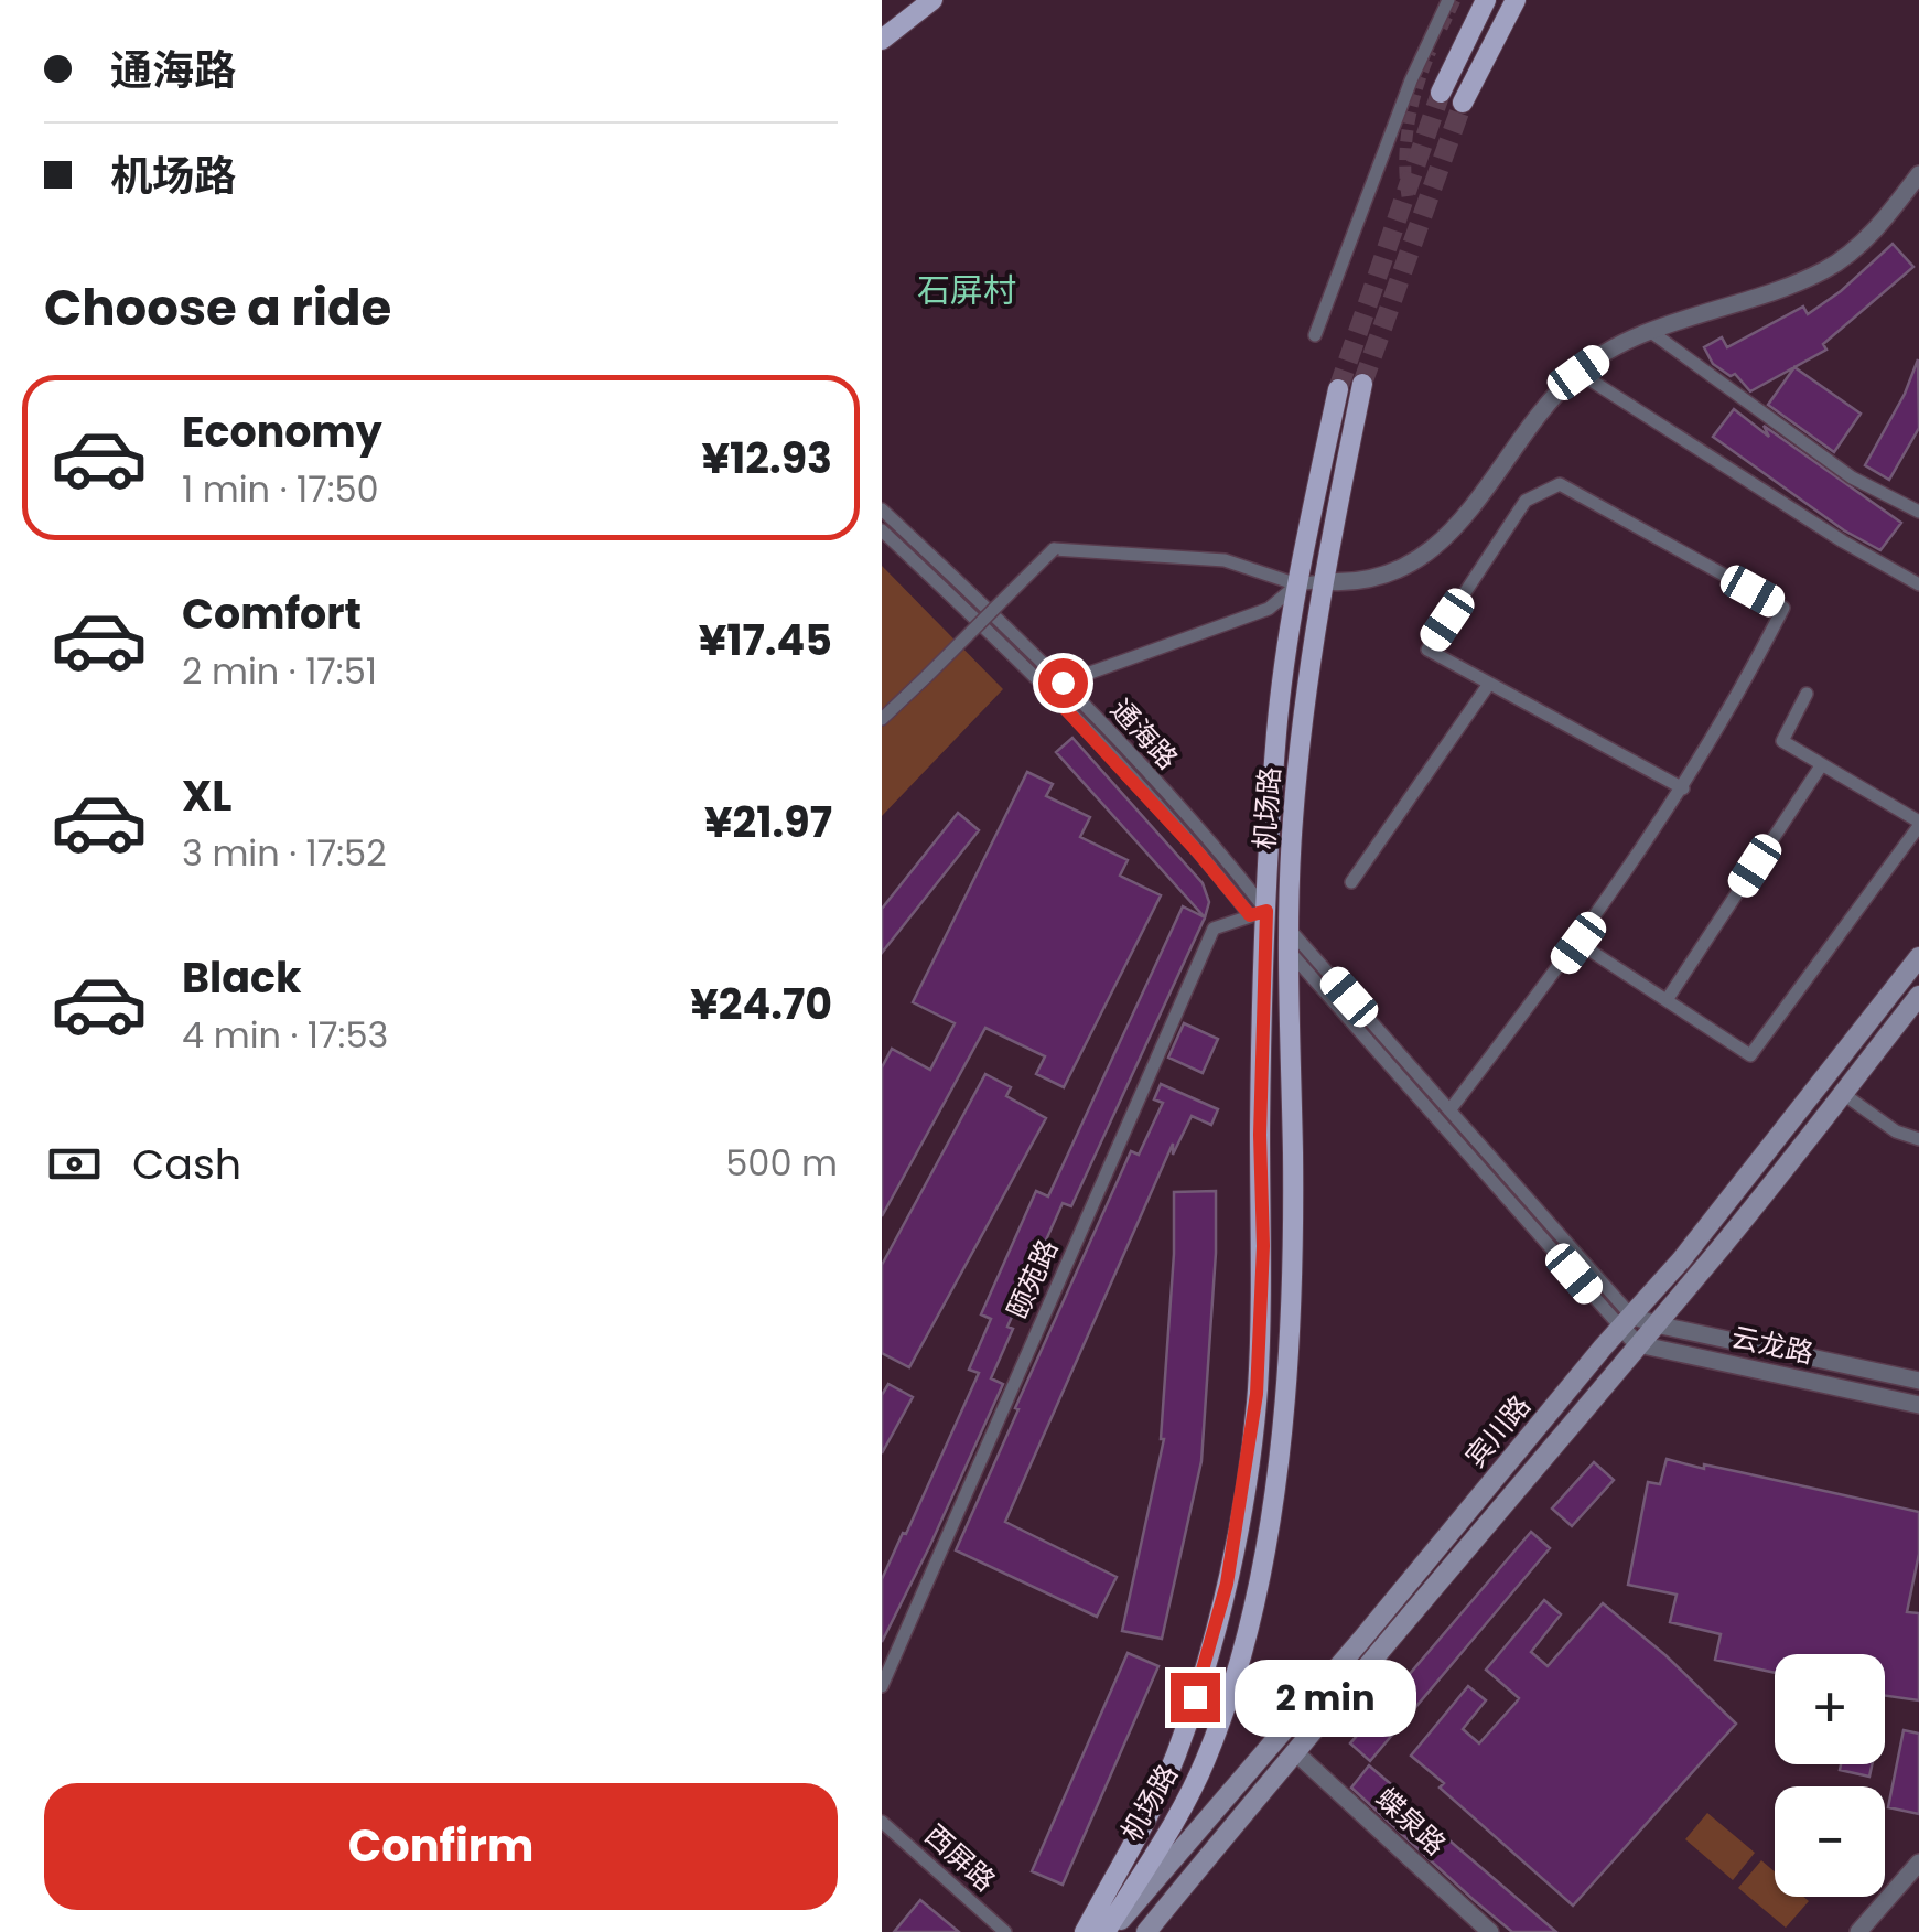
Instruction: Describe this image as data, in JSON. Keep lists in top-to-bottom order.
{
  "streets": {
    "main road": ["机场路", "宾川路"],
    "street": [
      "通海路",
      "颐苑路",
      "云龙路",
      "蝶泉路",
      "西屏路"
    ]
  },
  "crossings": [
    ["通海路", "机场路"],
    ["通海路", "颐苑路"],
    ["机场路", "颐苑路"],
    ["机场路", "宾川路"],
    ["云龙路", "宾川路"],
    ["宾川路", "蝶泉路"]
  ],
  "districts": ["石屏村"],
  "page": {
    "banner": ["通海路", "机场路"],
    "heading": "Choose a ride",
    "list": [
      {
        "name": "Economy",
        "note": "1 min · 17:50",
        "value": "¥12.93"
      },
      {
        "name": "Comfort",
        "note": "2 min · 17:51",
        "value": "¥17.45"
      },
      {
        "name": "XL",
        "note": "3 min · 17:52",
        "value": "¥21.97"
      },
      {
        "name": "Black",
        "note": "4 min · 17:53",
        "value": "¥24.70"
      }
    ],
    "pay": ["Cash", "500 m"],
    "map_buttons": ["+", "−"],
    "bubble": "2 min",
    "buttons": "Confirm"
  }
}
